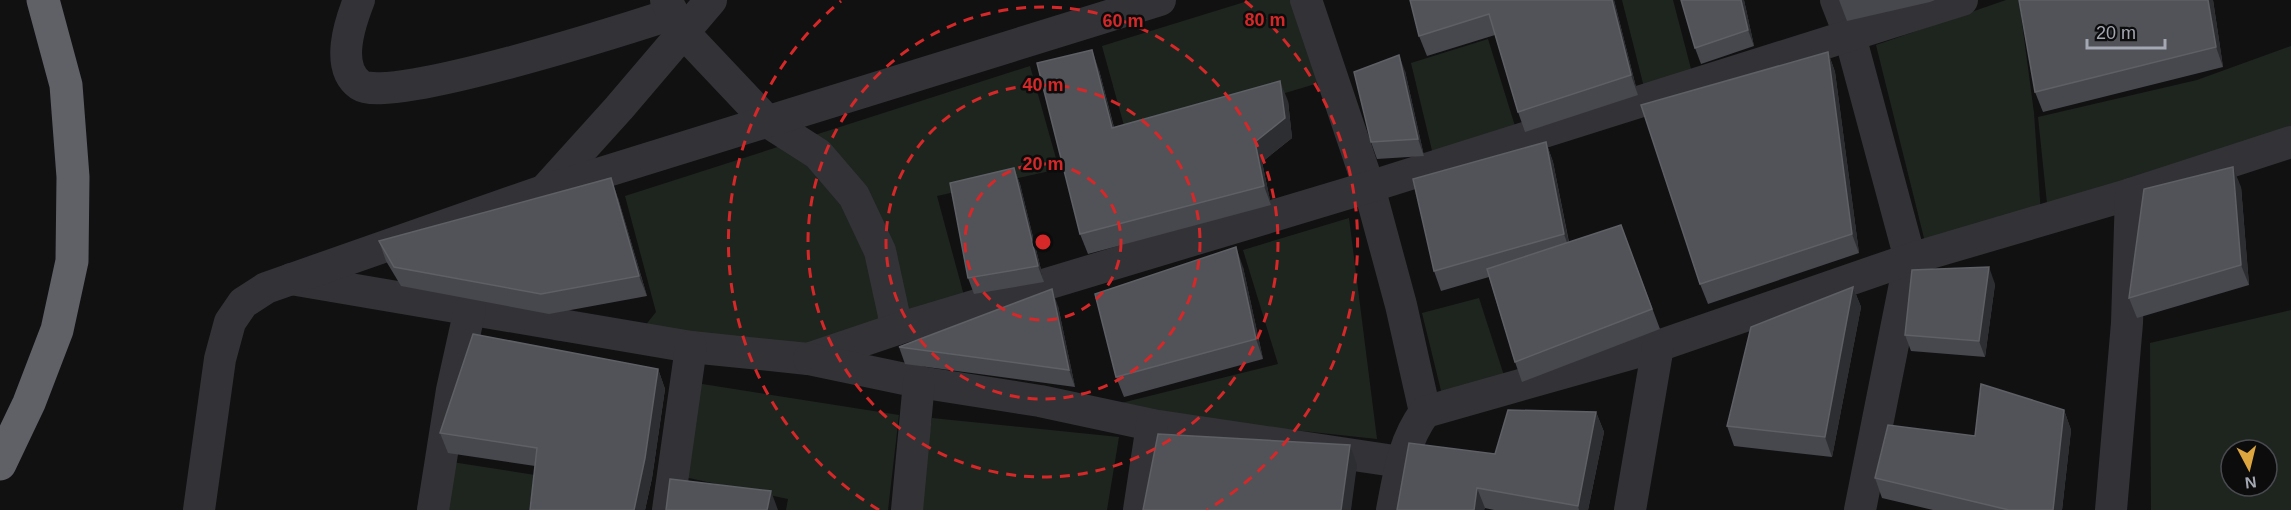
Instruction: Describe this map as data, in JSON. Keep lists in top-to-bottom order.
{
  "scale_bar": "20 m",
  "north": "bottom",
  "rings": [
    "80 m",
    "60 m",
    "40 m",
    "20 m"
  ]
}
